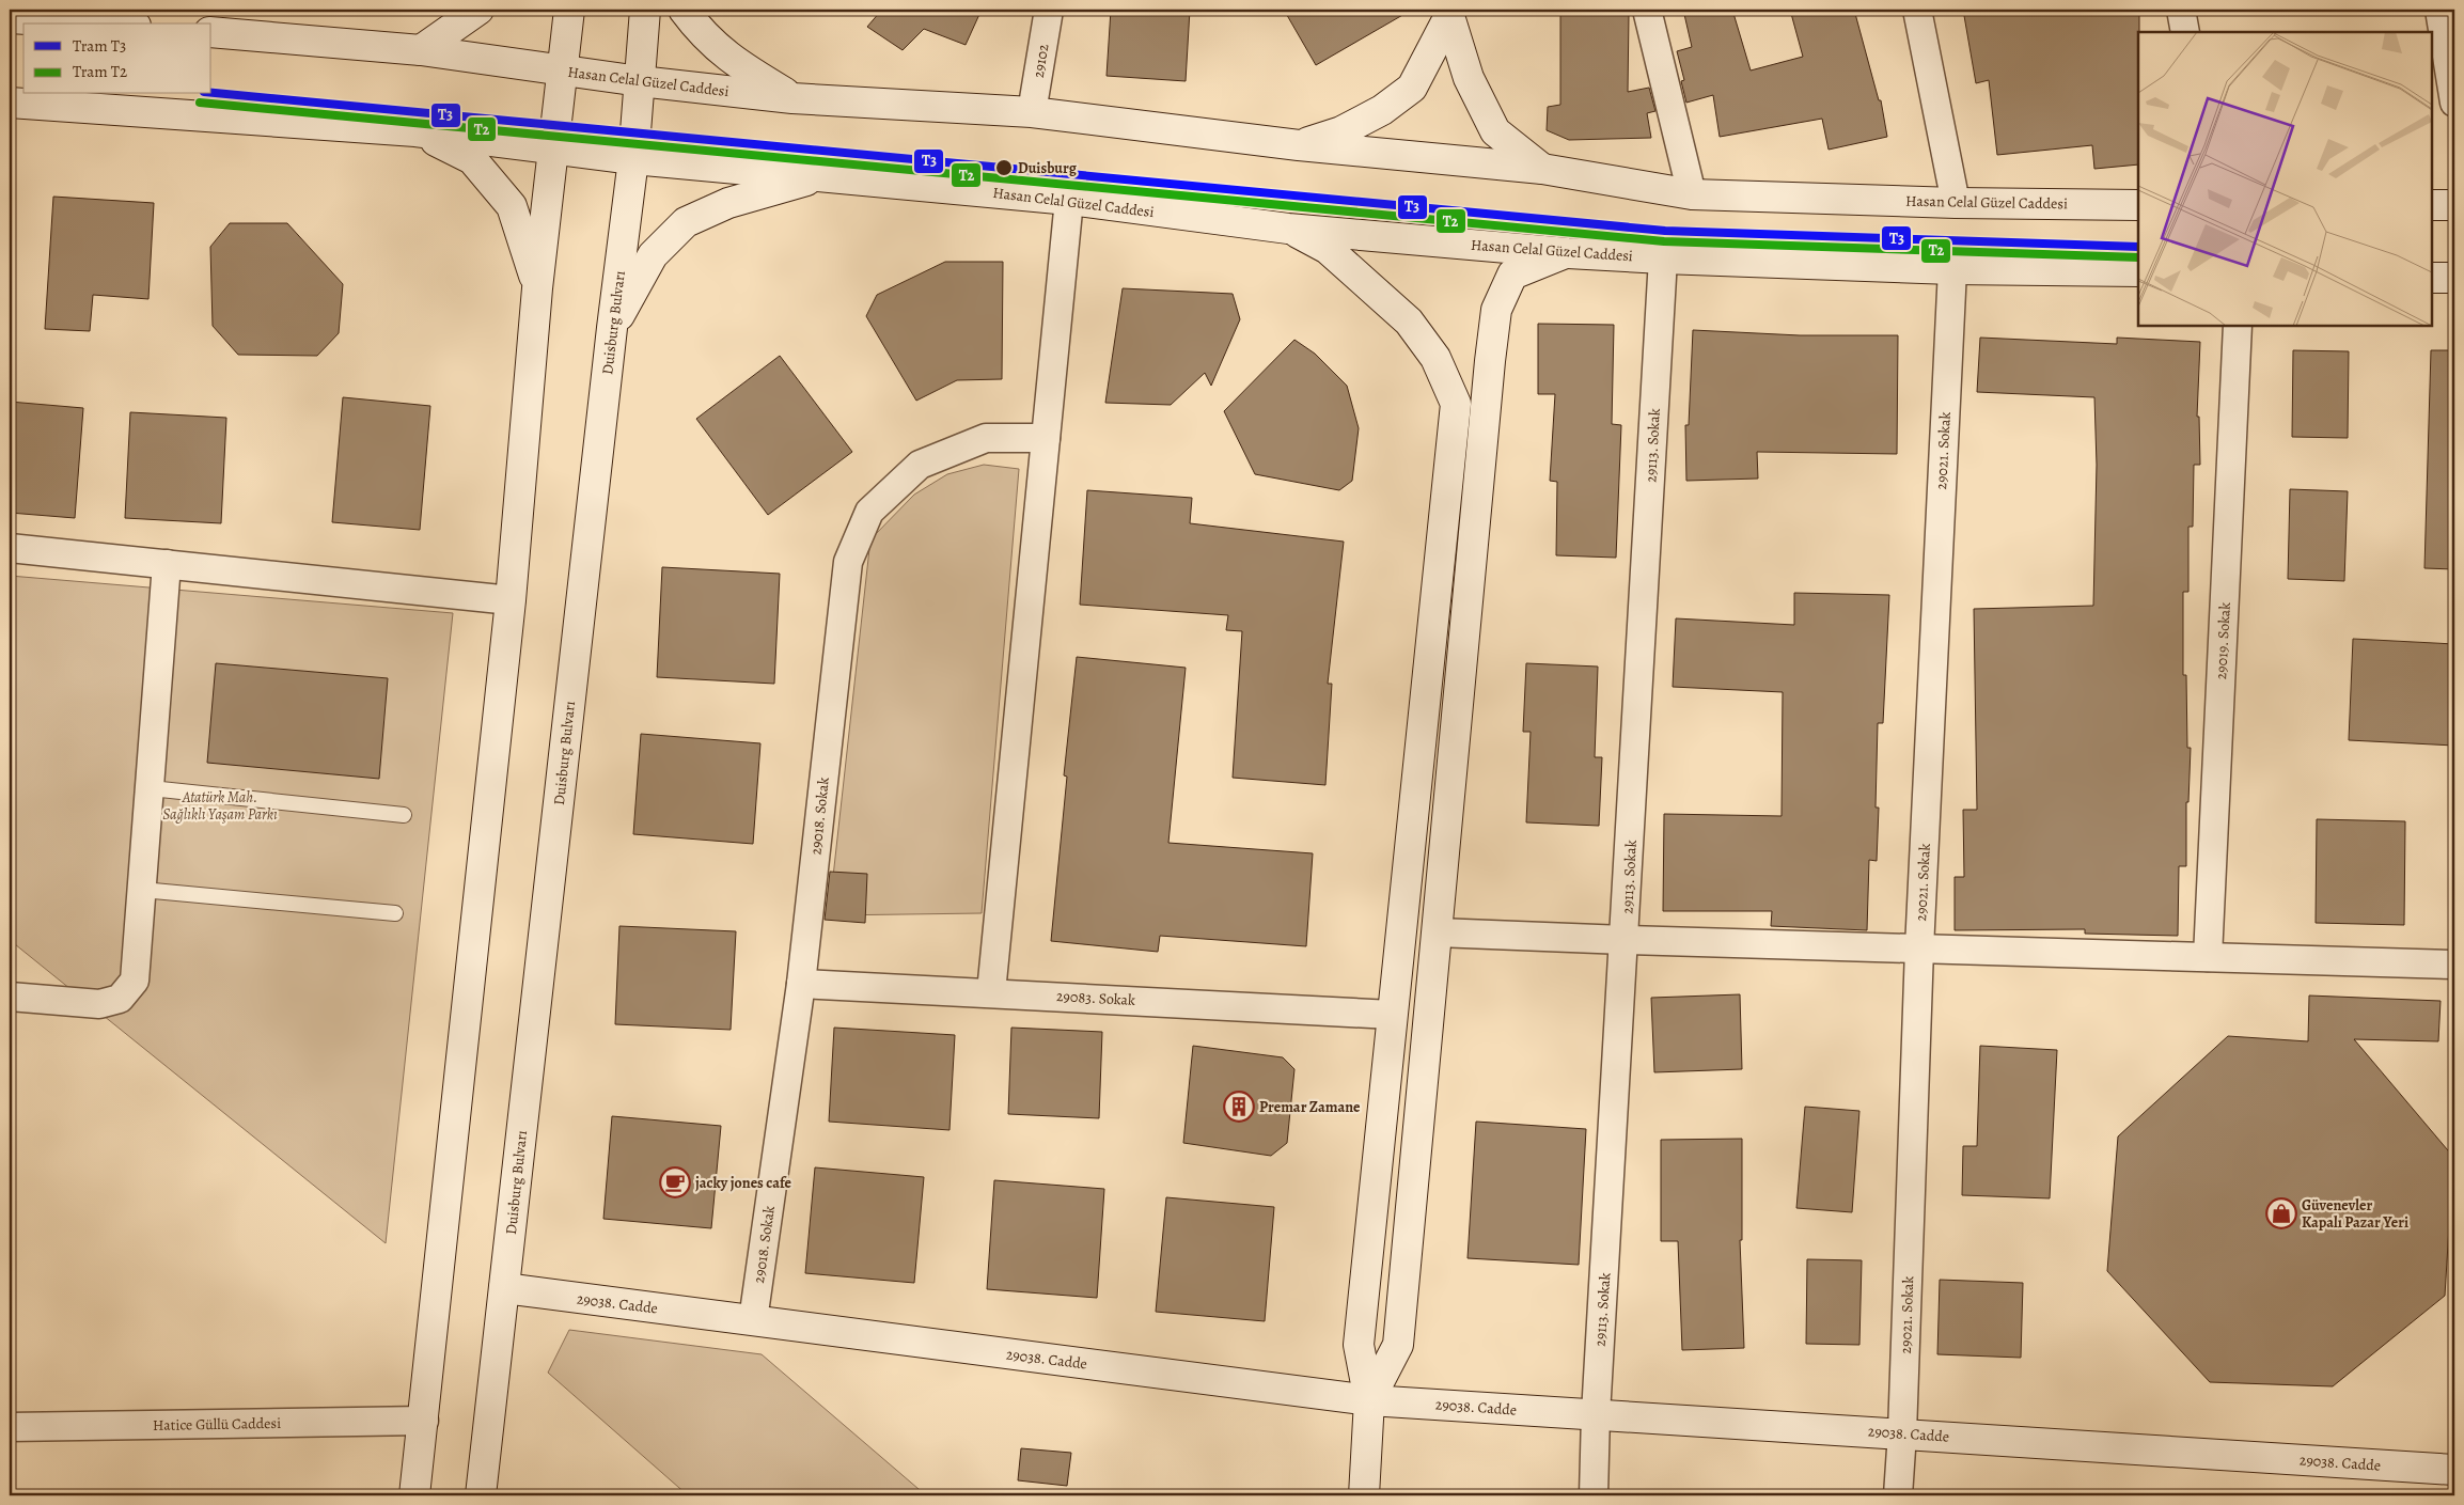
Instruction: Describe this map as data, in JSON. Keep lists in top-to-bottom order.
{
  "streets": {
    "main road": ["Hasan Celal Güzel Caddesi", "Duisburg Bulvarı", "29038. Cadde"],
    "street": [
      "29102",
      "29113. Sokak",
      "29021. Sokak",
      "29019. Sokak",
      "29018. Sokak",
      "29083. Sokak",
      "Hatice Güllü Caddesi"
    ]
  },
  "crossings": [
    ["29102", "Hasan Celal Güzel Caddesi"],
    ["Hasan Celal Güzel Caddesi", "Duisburg Bulvarı"],
    ["Hasan Celal Güzel Caddesi", "29113. Sokak"],
    ["Hasan Celal Güzel Caddesi", "29021. Sokak"],
    ["Duisburg Bulvarı", "29038. Cadde"],
    ["29113. Sokak", "29038. Cadde"],
    ["29021. Sokak", "29038. Cadde"],
    ["29018. Sokak", "29083. Sokak"],
    ["29018. Sokak", "29038. Cadde"]
  ],
  "parks": ["Atatürk Mah. Sağlıklı Yaşam Parkı"],
  "places": {
    "other": ["Duisburg"],
    "building": ["Premar Zamane"],
    "cafe": ["jacky jones cafe"],
    "shop": ["Güvenevler Kapalı Pazar Yeri"]
  },
  "lines": ["tram line T3", "tram line T2"],
  "legend": ["Tram T3", "Tram T2"]
}
